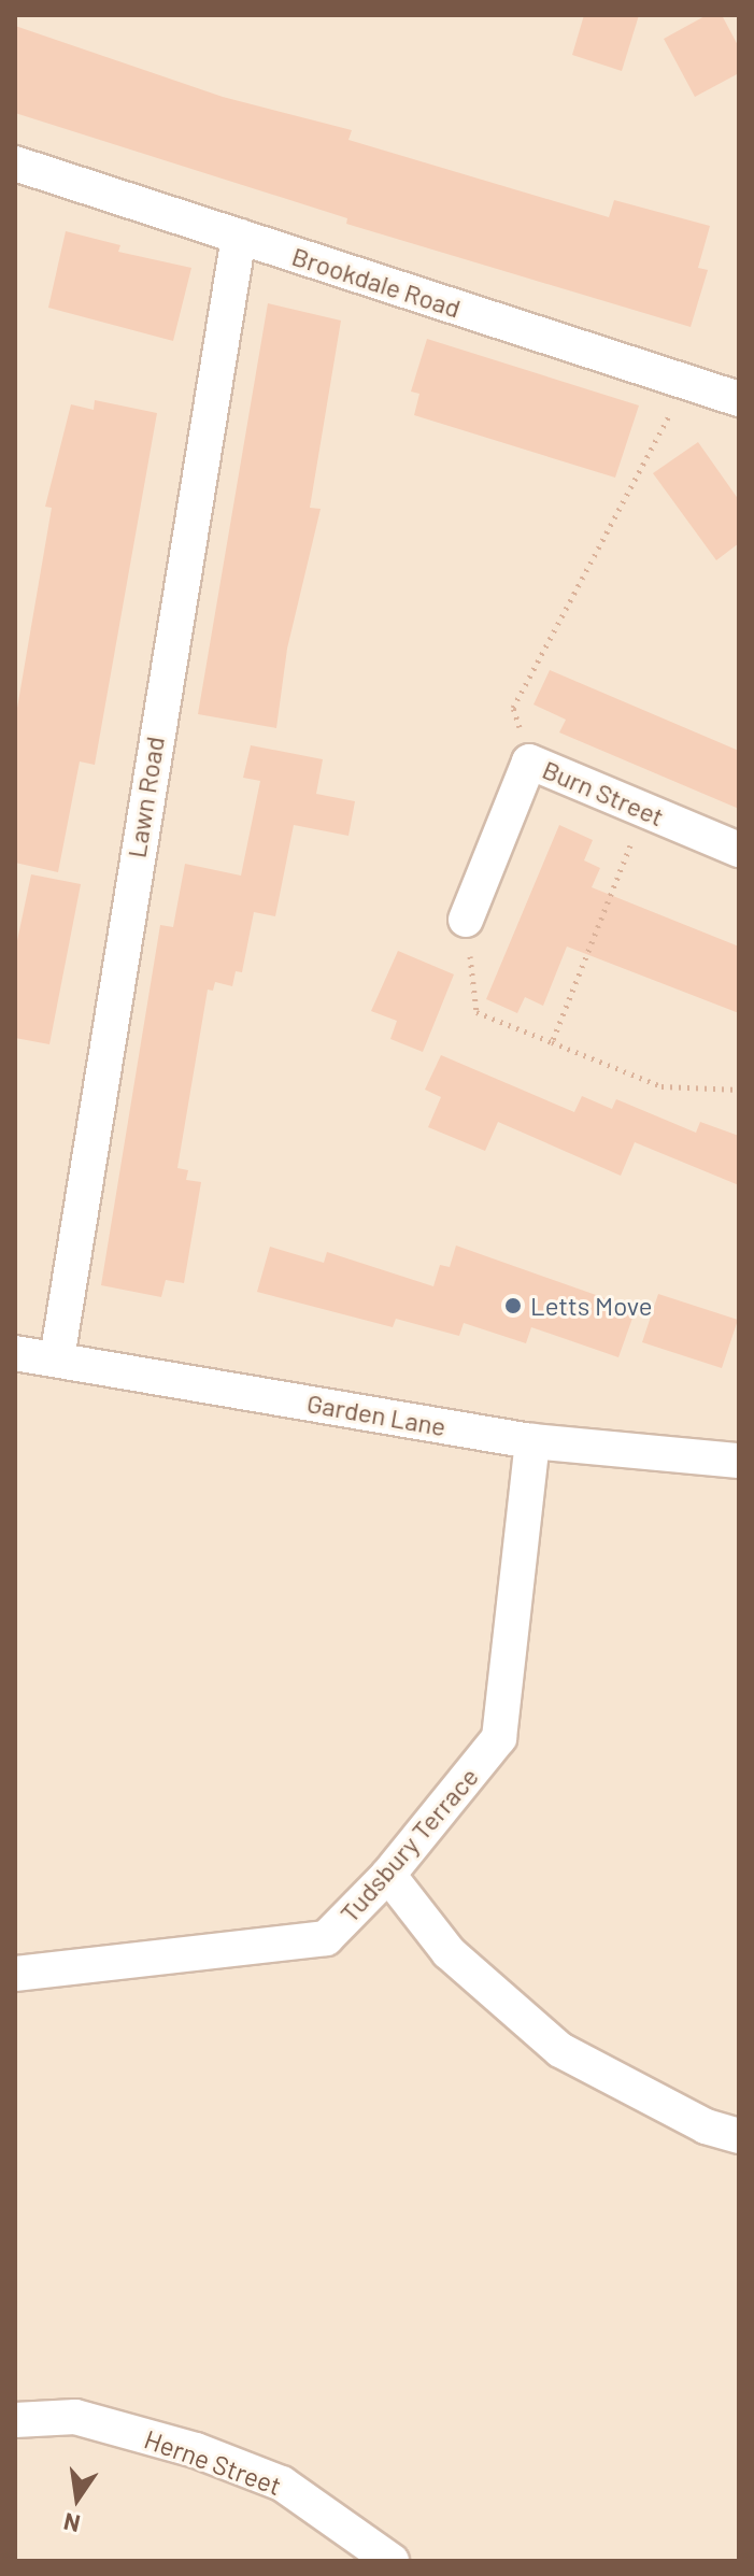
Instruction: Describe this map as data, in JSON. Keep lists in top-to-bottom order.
{
  "streets": {
    "street": [
      "Brookdale Road",
      "Burn Street",
      "Lawn Road",
      "Garden Lane",
      "Tudsbury Terrace",
      "Herne Street"
    ]
  },
  "crossings": [
    ["Brookdale Road", "Lawn Road"],
    ["Lawn Road", "Garden Lane"],
    ["Garden Lane", "Tudsbury Terrace"]
  ],
  "places": ["Letts Move"],
  "north": "bottom"
}
